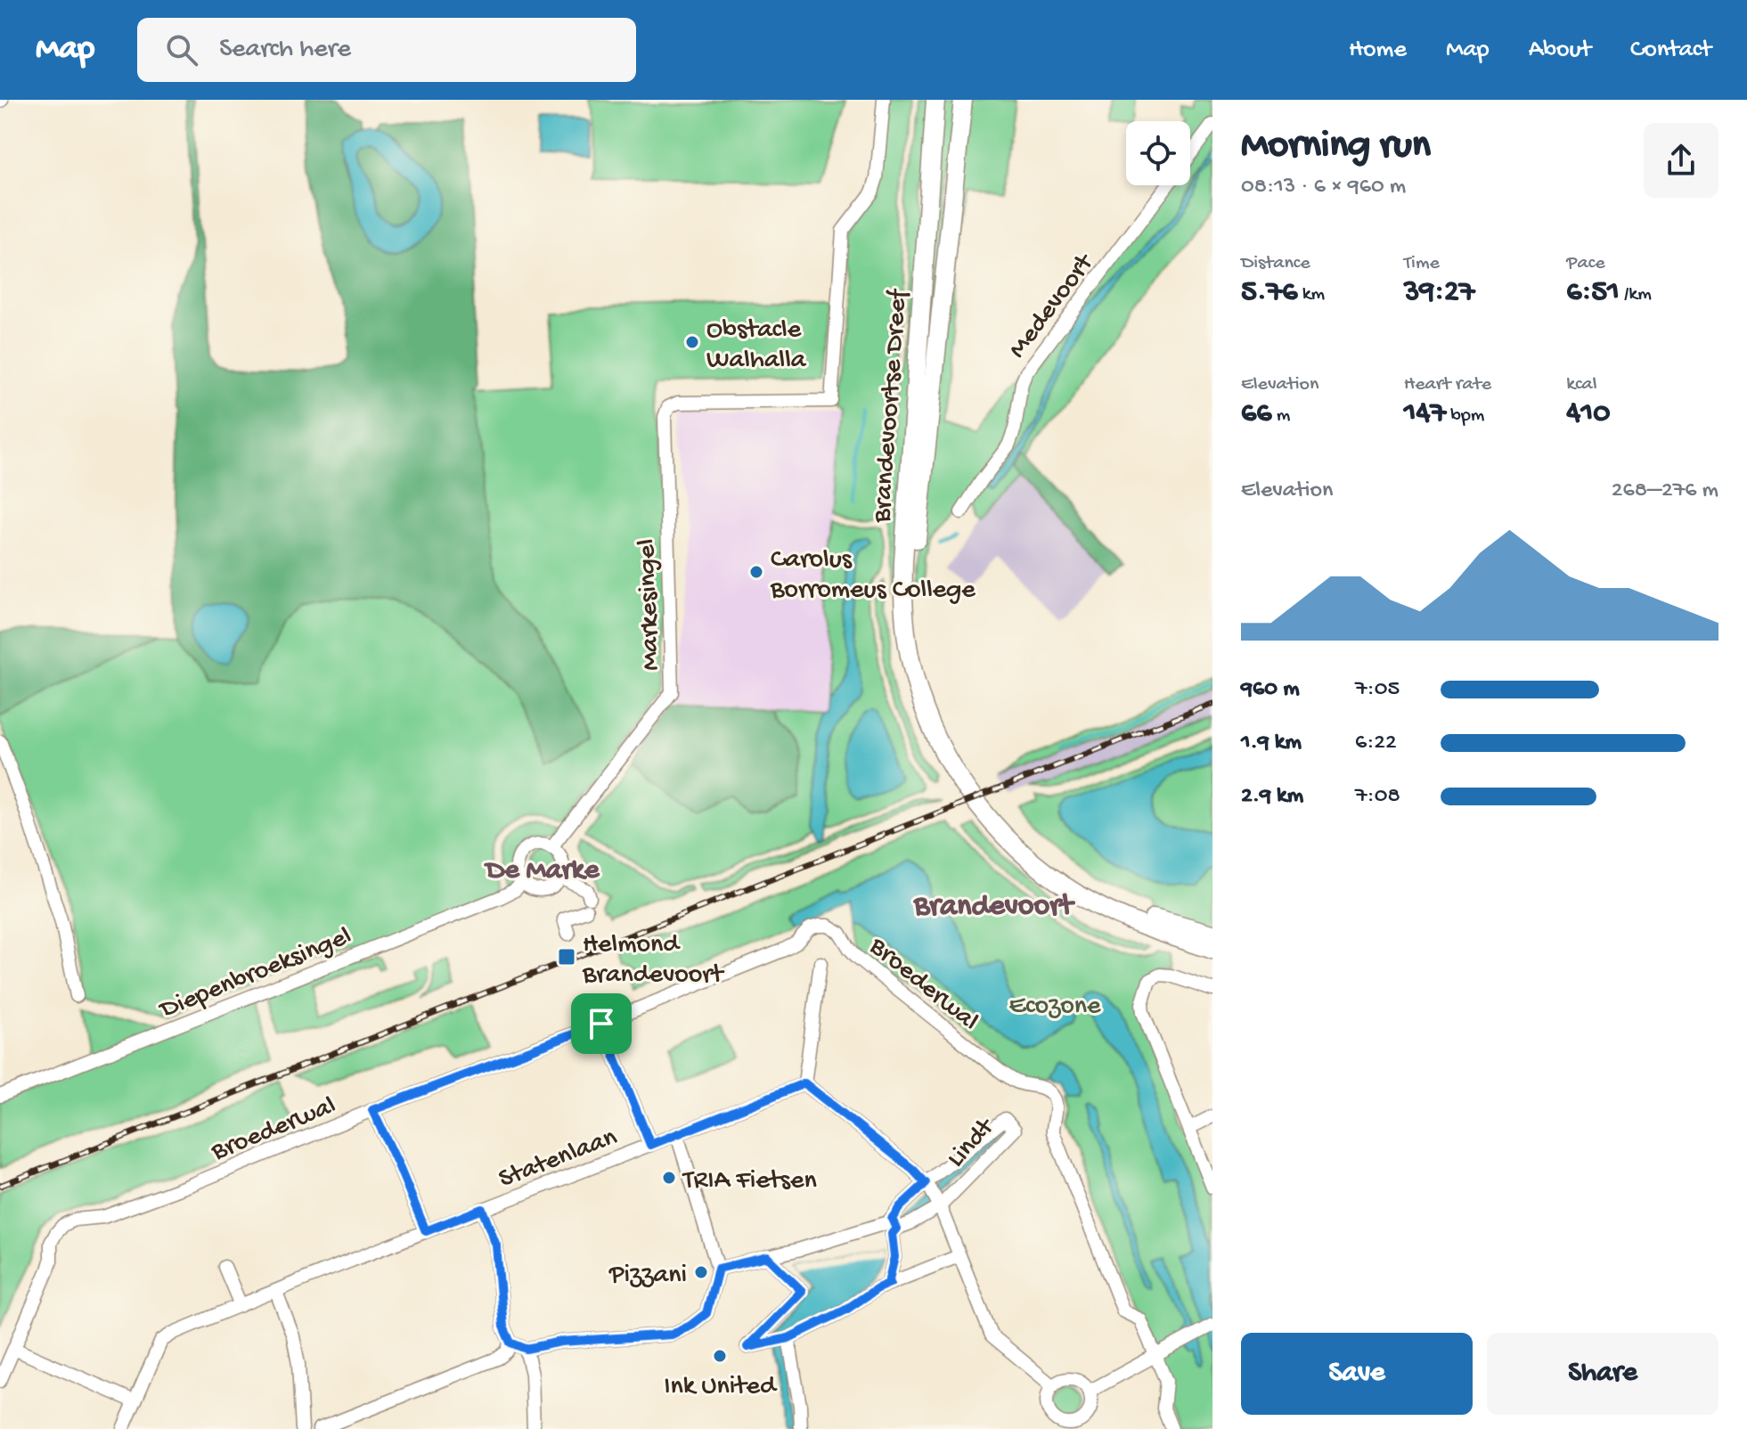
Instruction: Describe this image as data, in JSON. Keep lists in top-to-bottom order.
{
  "streets": {
    "main road": ["Brandevoortse Dreef"],
    "street": [
      "Medevoort",
      "Markesingel",
      "Diepenbroeksingel",
      "Broederwal",
      "Lindt",
      "Statenlaan"
    ]
  },
  "crossings": [
    ["Markesingel", "Diepenbroeksingel"]
  ],
  "districts": ["De Marke", "Brandevoort"],
  "parks": ["Ecozone"],
  "places": {
    "other": [
      "Obstacle Walhalla",
      "Carolus Borromeus College",
      "TRIA Fietsen",
      "Pizzani",
      "Ink United"
    ],
    "transit": ["Helmond Brandevoort"]
  },
  "page": {
    "header": "Map",
    "search": "Search here",
    "nav": [
      "Home",
      "Map",
      "About",
      "Contact"
    ],
    "heading": ["Morning run", "08:13 · 6 × 960 m"],
    "stats": [
      ["Distance", "5.76 km"],
      ["Time", "39:27"],
      ["Pace", "6:51 /km"],
      ["Elevation", "66 m"],
      ["Heart rate", "147 bpm"],
      ["kcal", "410"]
    ],
    "chart": ["Elevation", "268–276 m"],
    "list": [
      {
        "name": "960 m",
        "note": "7:05"
      },
      {
        "name": "1.9 km",
        "note": "6:22"
      },
      {
        "name": "2.9 km",
        "note": "7:08"
      }
    ],
    "buttons": ["Save", "Share"]
  }
}
